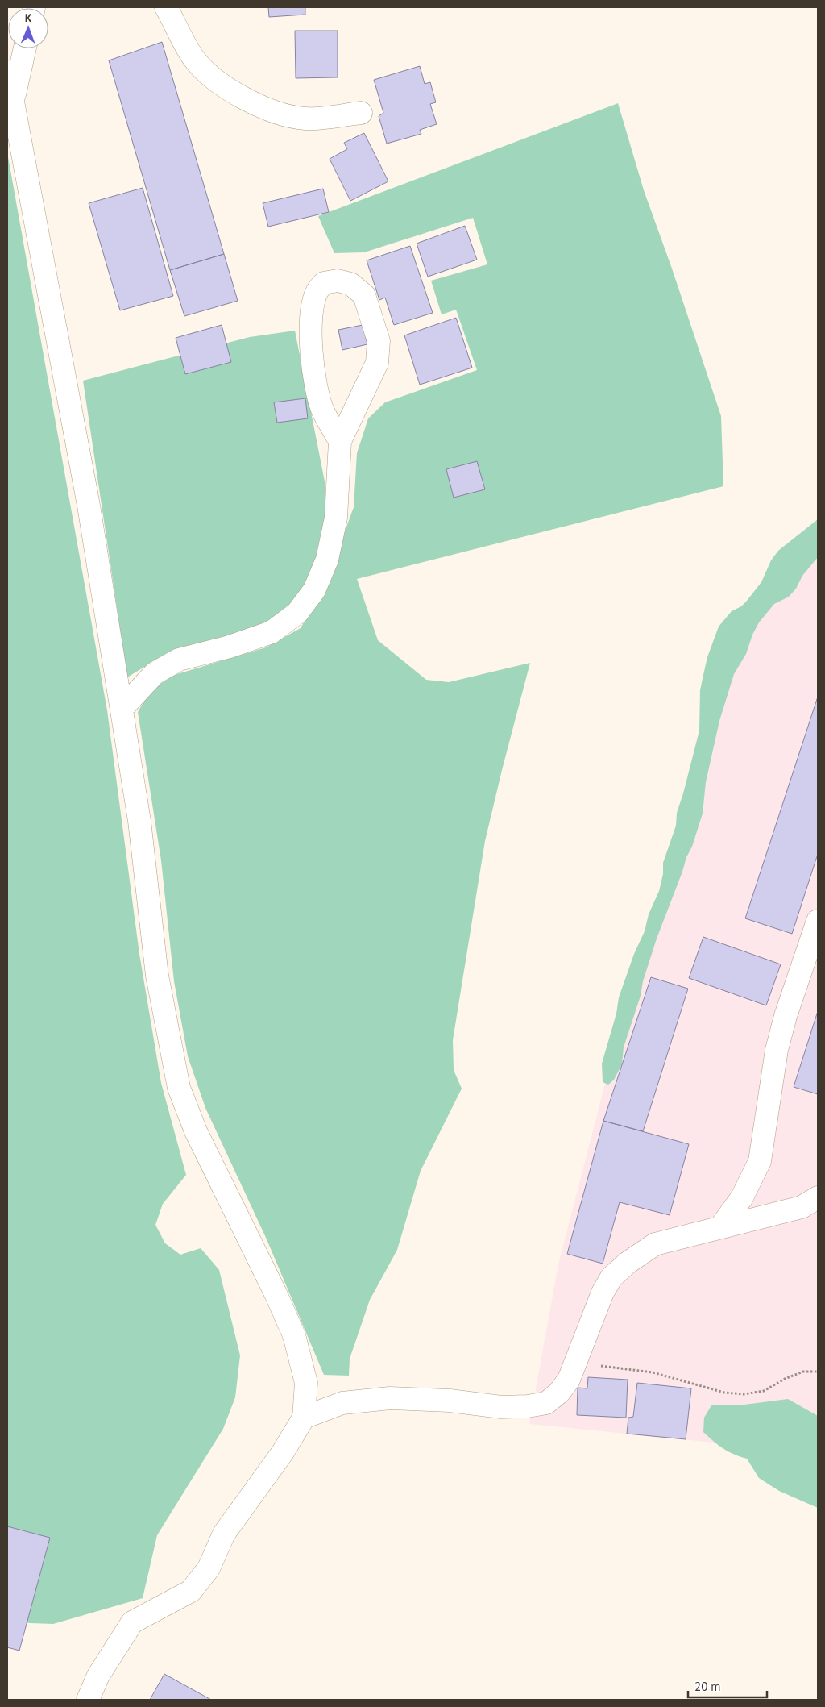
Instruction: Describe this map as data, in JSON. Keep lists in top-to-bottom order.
{
  "scale_bar": "20 m",
  "north": "top"
}
